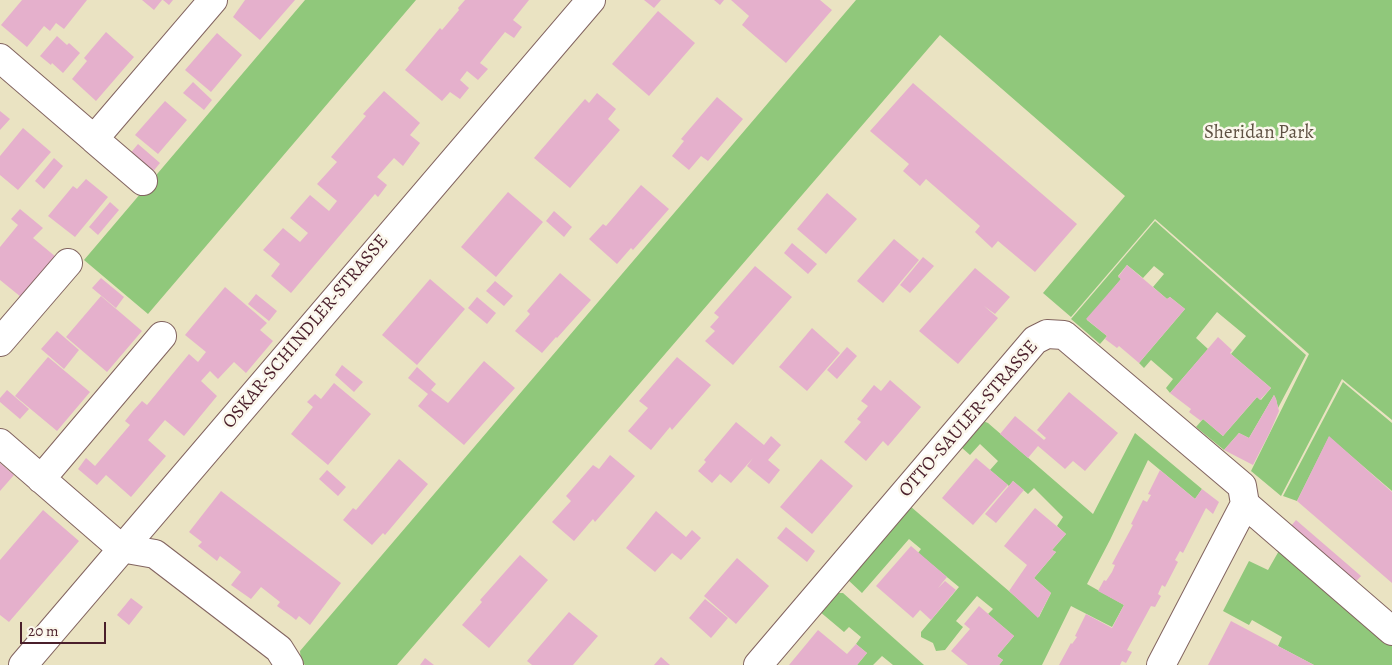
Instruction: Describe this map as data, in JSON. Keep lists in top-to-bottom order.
{
  "streets": {
    "street": ["OSKAR-SCHINDLER-STRASSE", "OTTO-SAULER-STRASSE"]
  },
  "parks": ["Sheridan Park"],
  "scale_bar": "20 m"
}
